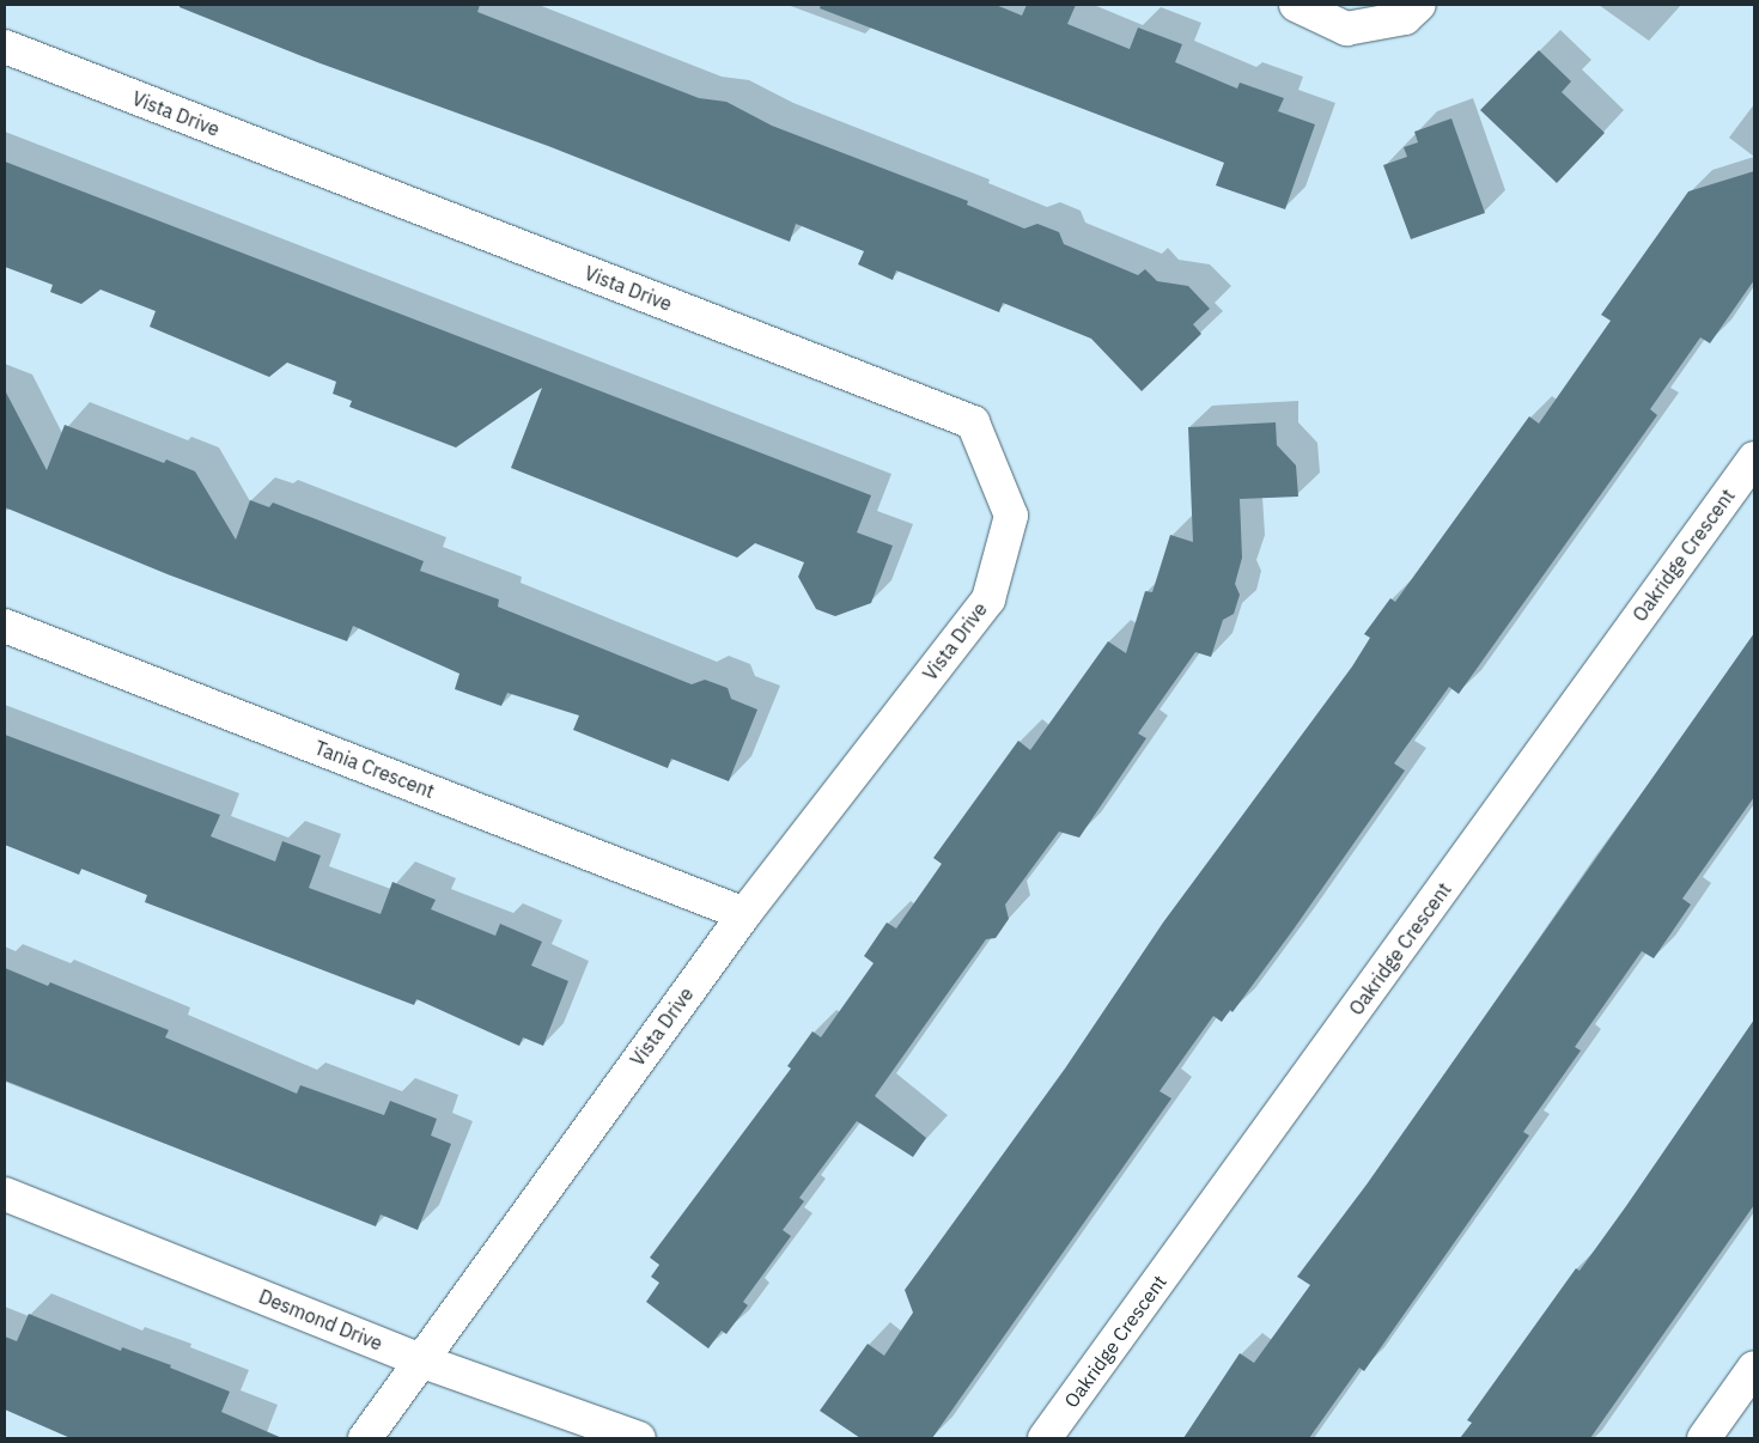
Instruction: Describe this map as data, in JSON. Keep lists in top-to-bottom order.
{
  "streets": {
    "street": [
      "Vista Drive",
      "Oakridge Crescent",
      "Tania Crescent",
      "Desmond Drive"
    ]
  },
  "crossings": [
    ["Vista Drive", "Tania Crescent"],
    ["Vista Drive", "Desmond Drive"]
  ]
}
